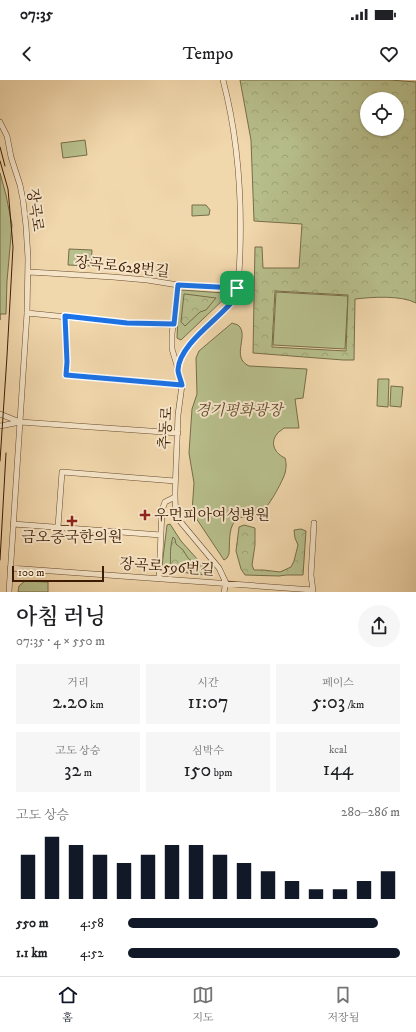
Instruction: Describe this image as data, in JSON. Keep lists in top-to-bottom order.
{
  "streets": {
    "street": [
      "장곡로",
      "장곡로628번길",
      "추동로",
      "장곡로596번길"
    ]
  },
  "crossings": [
    ["장곡로", "장곡로628번길"],
    ["장곡로", "장곡로596번길"],
    ["장곡로628번길", "추동로"],
    ["추동로", "장곡로596번길"]
  ],
  "parks": ["경기평화광장"],
  "places": {
    "health": ["우먼피아여성병원", "금오중국한의원"]
  },
  "scale_bar": "100 m",
  "page": {
    "status": "07:35",
    "header": "Tempo",
    "scale": "100 m",
    "heading": ["아침 러닝", "07:35 · 4 × 550 m"],
    "stats": [
      ["거리", "2.20 km"],
      ["시간", "11:07"],
      ["페이스", "5:03 /km"],
      ["고도 상승", "32 m"],
      ["심박수", "150 bpm"],
      ["kcal", "144"]
    ],
    "chart": ["고도 상승", "280–286 m"],
    "list": [
      {
        "name": "550 m",
        "note": "4:58"
      },
      {
        "name": "1.1 km",
        "note": "4:52"
      }
    ],
    "tabs": ["홈", "지도", "저장됨"]
  }
}
